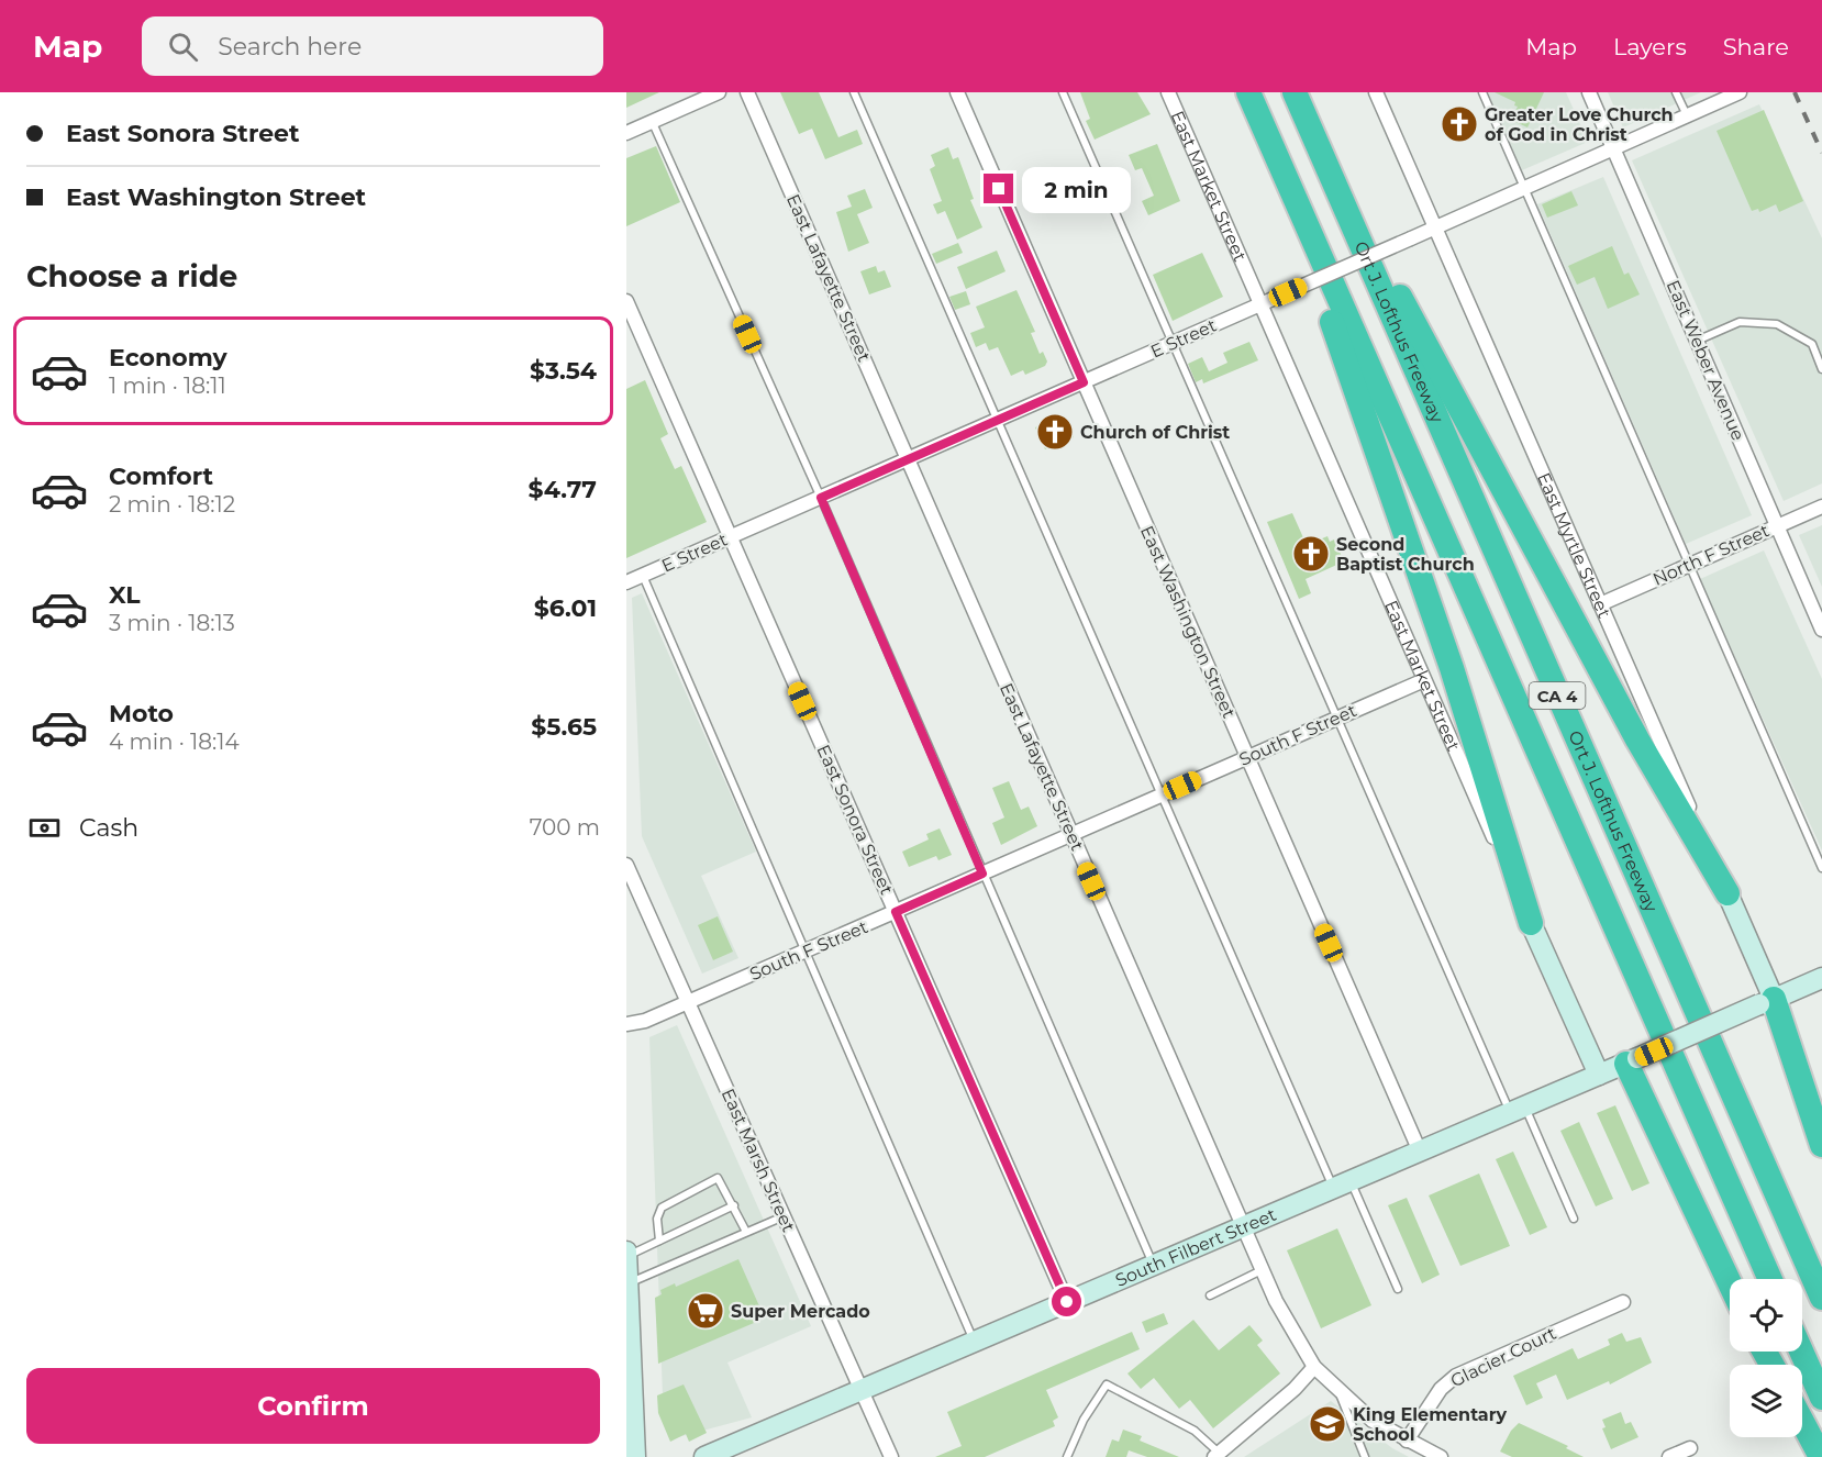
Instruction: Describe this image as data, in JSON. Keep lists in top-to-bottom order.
{
  "streets": {
    "highway": ["Ort J. Lofthus Freeway", "CA 4"],
    "street": [
      "East Market Street",
      "East Lafayette Street",
      "E Street",
      "East Weber Avenue",
      "East Myrtle Street",
      "North F Street",
      "East Washington Street",
      "South F Street",
      "East Sonora Street",
      "East Marsh Street",
      "South Filbert Street",
      "Glacier Court"
    ]
  },
  "crossings": [
    ["East Market Street", "E Street"],
    ["East Market Street", "South F Street"],
    ["East Market Street", "South Filbert Street"],
    ["East Lafayette Street", "E Street"],
    ["East Lafayette Street", "South F Street"],
    ["East Lafayette Street", "South Filbert Street"],
    ["East Lafayette Street", "Glacier Court"],
    ["E Street", "East Weber Avenue"],
    ["E Street", "East Myrtle Street"],
    ["E Street", "East Washington Street"],
    ["E Street", "East Sonora Street"],
    ["East Weber Avenue", "North F Street"],
    ["East Myrtle Street", "North F Street"],
    ["East Myrtle Street", "South Filbert Street"],
    ["East Washington Street", "South F Street"],
    ["East Washington Street", "South Filbert Street"],
    ["South F Street", "East Sonora Street"],
    ["South F Street", "East Marsh Street"],
    ["East Sonora Street", "South Filbert Street"],
    ["East Marsh Street", "South Filbert Street"]
  ],
  "places": {
    "church": ["Greater Love Church of God in Christ", "Church of Christ", "Second Baptist Church"],
    "supermarket": ["Super Mercado"],
    "school or university": ["King Elementary School"]
  },
  "page": {
    "header": "Map",
    "search": "Search here",
    "nav": ["Map", "Layers", "Share"],
    "banner": ["East Sonora Street", "East Washington Street"],
    "bubble": "2 min",
    "heading": "Choose a ride",
    "list": [
      {
        "name": "Economy",
        "note": "1 min · 18:11",
        "value": "$3.54"
      },
      {
        "name": "Comfort",
        "note": "2 min · 18:12",
        "value": "$4.77"
      },
      {
        "name": "XL",
        "note": "3 min · 18:13",
        "value": "$6.01"
      },
      {
        "name": "Moto",
        "note": "4 min · 18:14",
        "value": "$5.65"
      }
    ],
    "pay": ["Cash", "700 m"],
    "buttons": "Confirm"
  }
}
